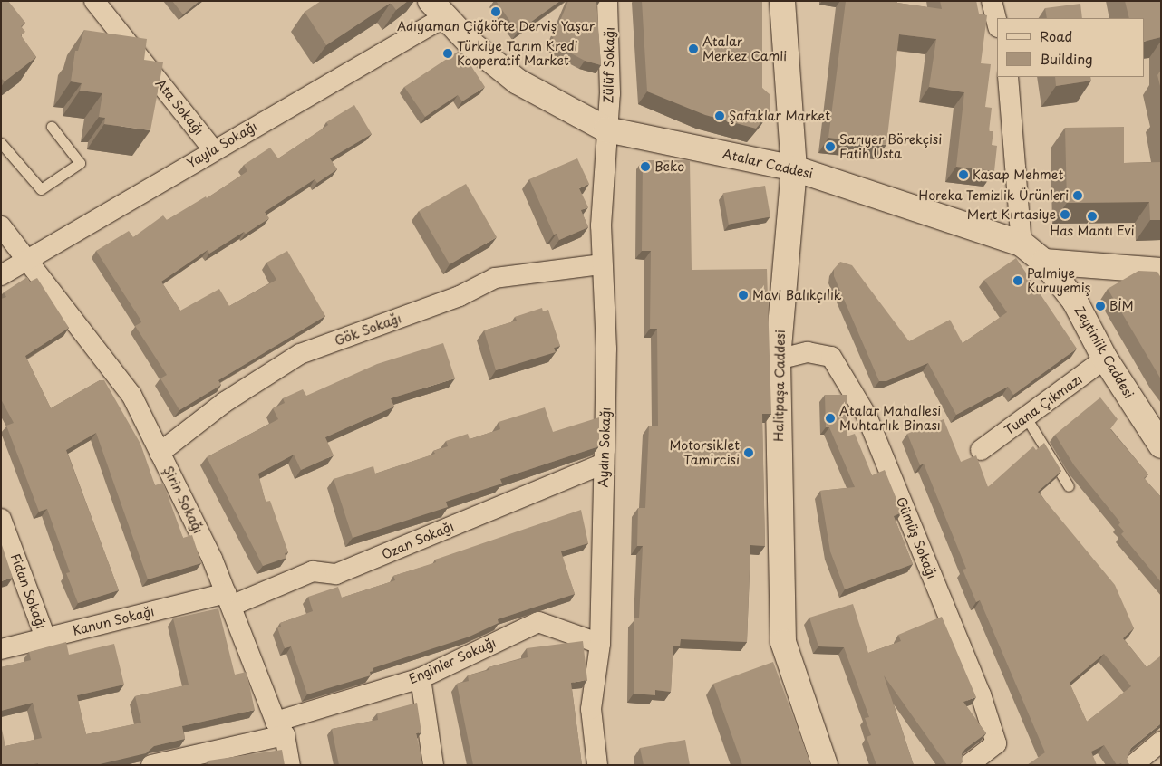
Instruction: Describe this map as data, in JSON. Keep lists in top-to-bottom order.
{
  "streets": {
    "street": [
      "Zülüf Sokağı",
      "Ata Sokağı",
      "Yayla Sokağı",
      "Atalar Caddesi",
      "Gök Sokağı",
      "Zeytinlik Caddesi",
      "Halitpaşa Caddesi",
      "Tuana Çıkmazı",
      "Aydın Sokağı",
      "Şirin Sokağı",
      "Gümüş Sokağı",
      "Ozan Sokağı",
      "Fidan Sokağı",
      "Kanun Sokağı",
      "Enginler Sokağı"
    ]
  },
  "crossings": [
    ["Zülüf Sokağı", "Atalar Caddesi"],
    ["Zülüf Sokağı", "Aydın Sokağı"],
    ["Ata Sokağı", "Yayla Sokağı"],
    ["Yayla Sokağı", "Atalar Caddesi"],
    ["Yayla Sokağı", "Şirin Sokağı"],
    ["Atalar Caddesi", "Zeytinlik Caddesi"],
    ["Atalar Caddesi", "Halitpaşa Caddesi"],
    ["Atalar Caddesi", "Aydın Sokağı"],
    ["Gök Sokağı", "Aydın Sokağı"],
    ["Gök Sokağı", "Şirin Sokağı"],
    ["Zeytinlik Caddesi", "Tuana Çıkmazı"],
    ["Halitpaşa Caddesi", "Gümüş Sokağı"],
    ["Aydın Sokağı", "Ozan Sokağı"],
    ["Aydın Sokağı", "Enginler Sokağı"],
    ["Şirin Sokağı", "Ozan Sokağı"],
    ["Şirin Sokağı", "Kanun Sokağı"],
    ["Şirin Sokağı", "Enginler Sokağı"],
    ["Ozan Sokağı", "Kanun Sokağı"],
    ["Fidan Sokağı", "Kanun Sokağı"]
  ],
  "places": [
    "Adıyaman Çiğköfte Derviş Yaşar",
    "Atalar Merkez Camii",
    "Türkiye Tarım Kredi Kooperatif Market",
    "Şafaklar Market",
    "Sarıyer Börekçisi Fatih Usta",
    "Beko",
    "Kasap Mehmet",
    "Horeka Temizlik Ürünleri",
    "Mert Kırtasiye",
    "Has Mantı Evi",
    "Palmiye Kuruyemiş",
    "Mavi Balıkçılık",
    "BİM",
    "Atalar Mahallesi Muhtarlık Binası",
    "Motorsiklet Tamircisi"
  ],
  "legend": ["Road", "Building"]
}
